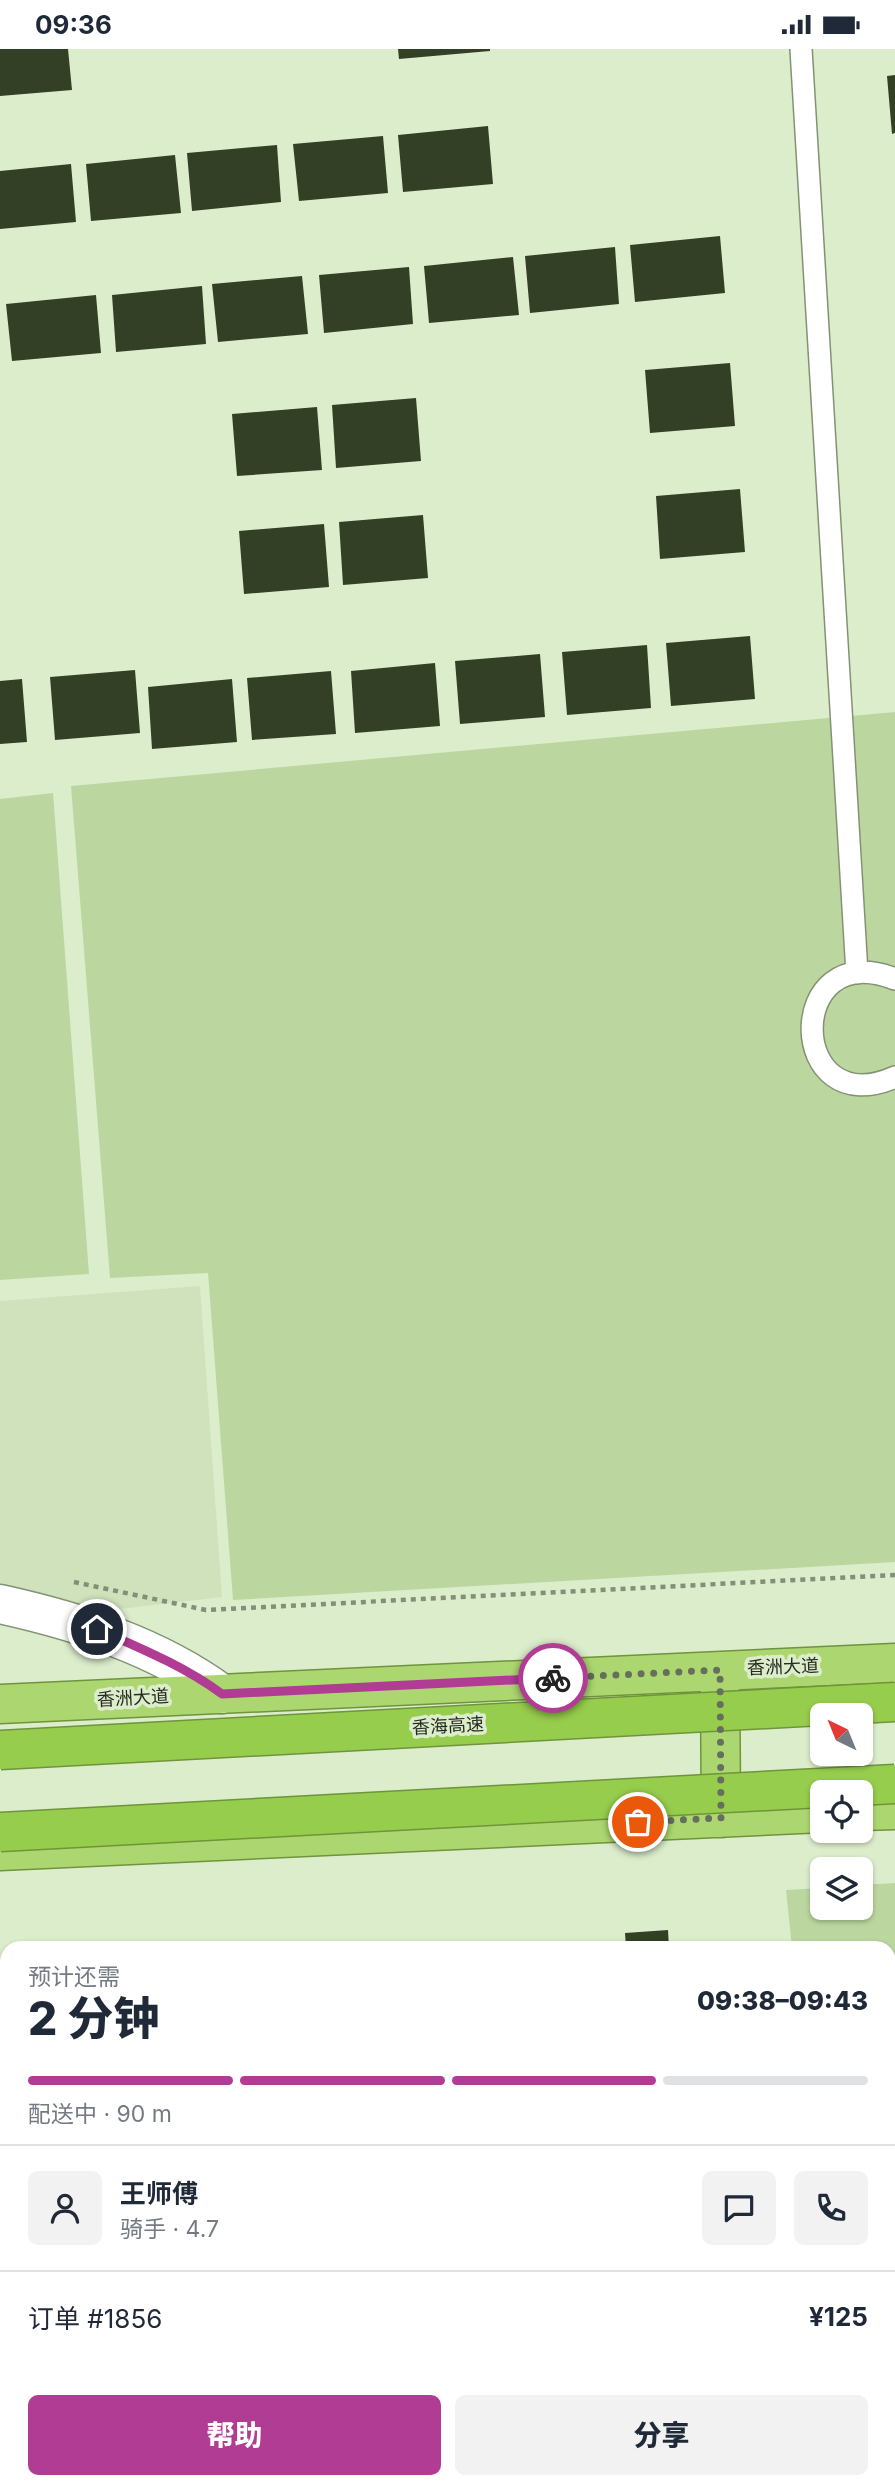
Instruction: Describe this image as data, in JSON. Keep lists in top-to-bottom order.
{
  "streets": {
    "highway": ["香洲大道", "香海高速"]
  },
  "north": "top left",
  "page": {
    "status": "09:36",
    "heading": ["2 分钟", "预计还需", "09:38–09:43"],
    "panel": [
      "王师傅",
      "骑手 · 4.7",
      "订单 #1856",
      "¥125"
    ],
    "bar": "配送中 · 90 m",
    "buttons": ["帮助", "分享"]
  }
}
